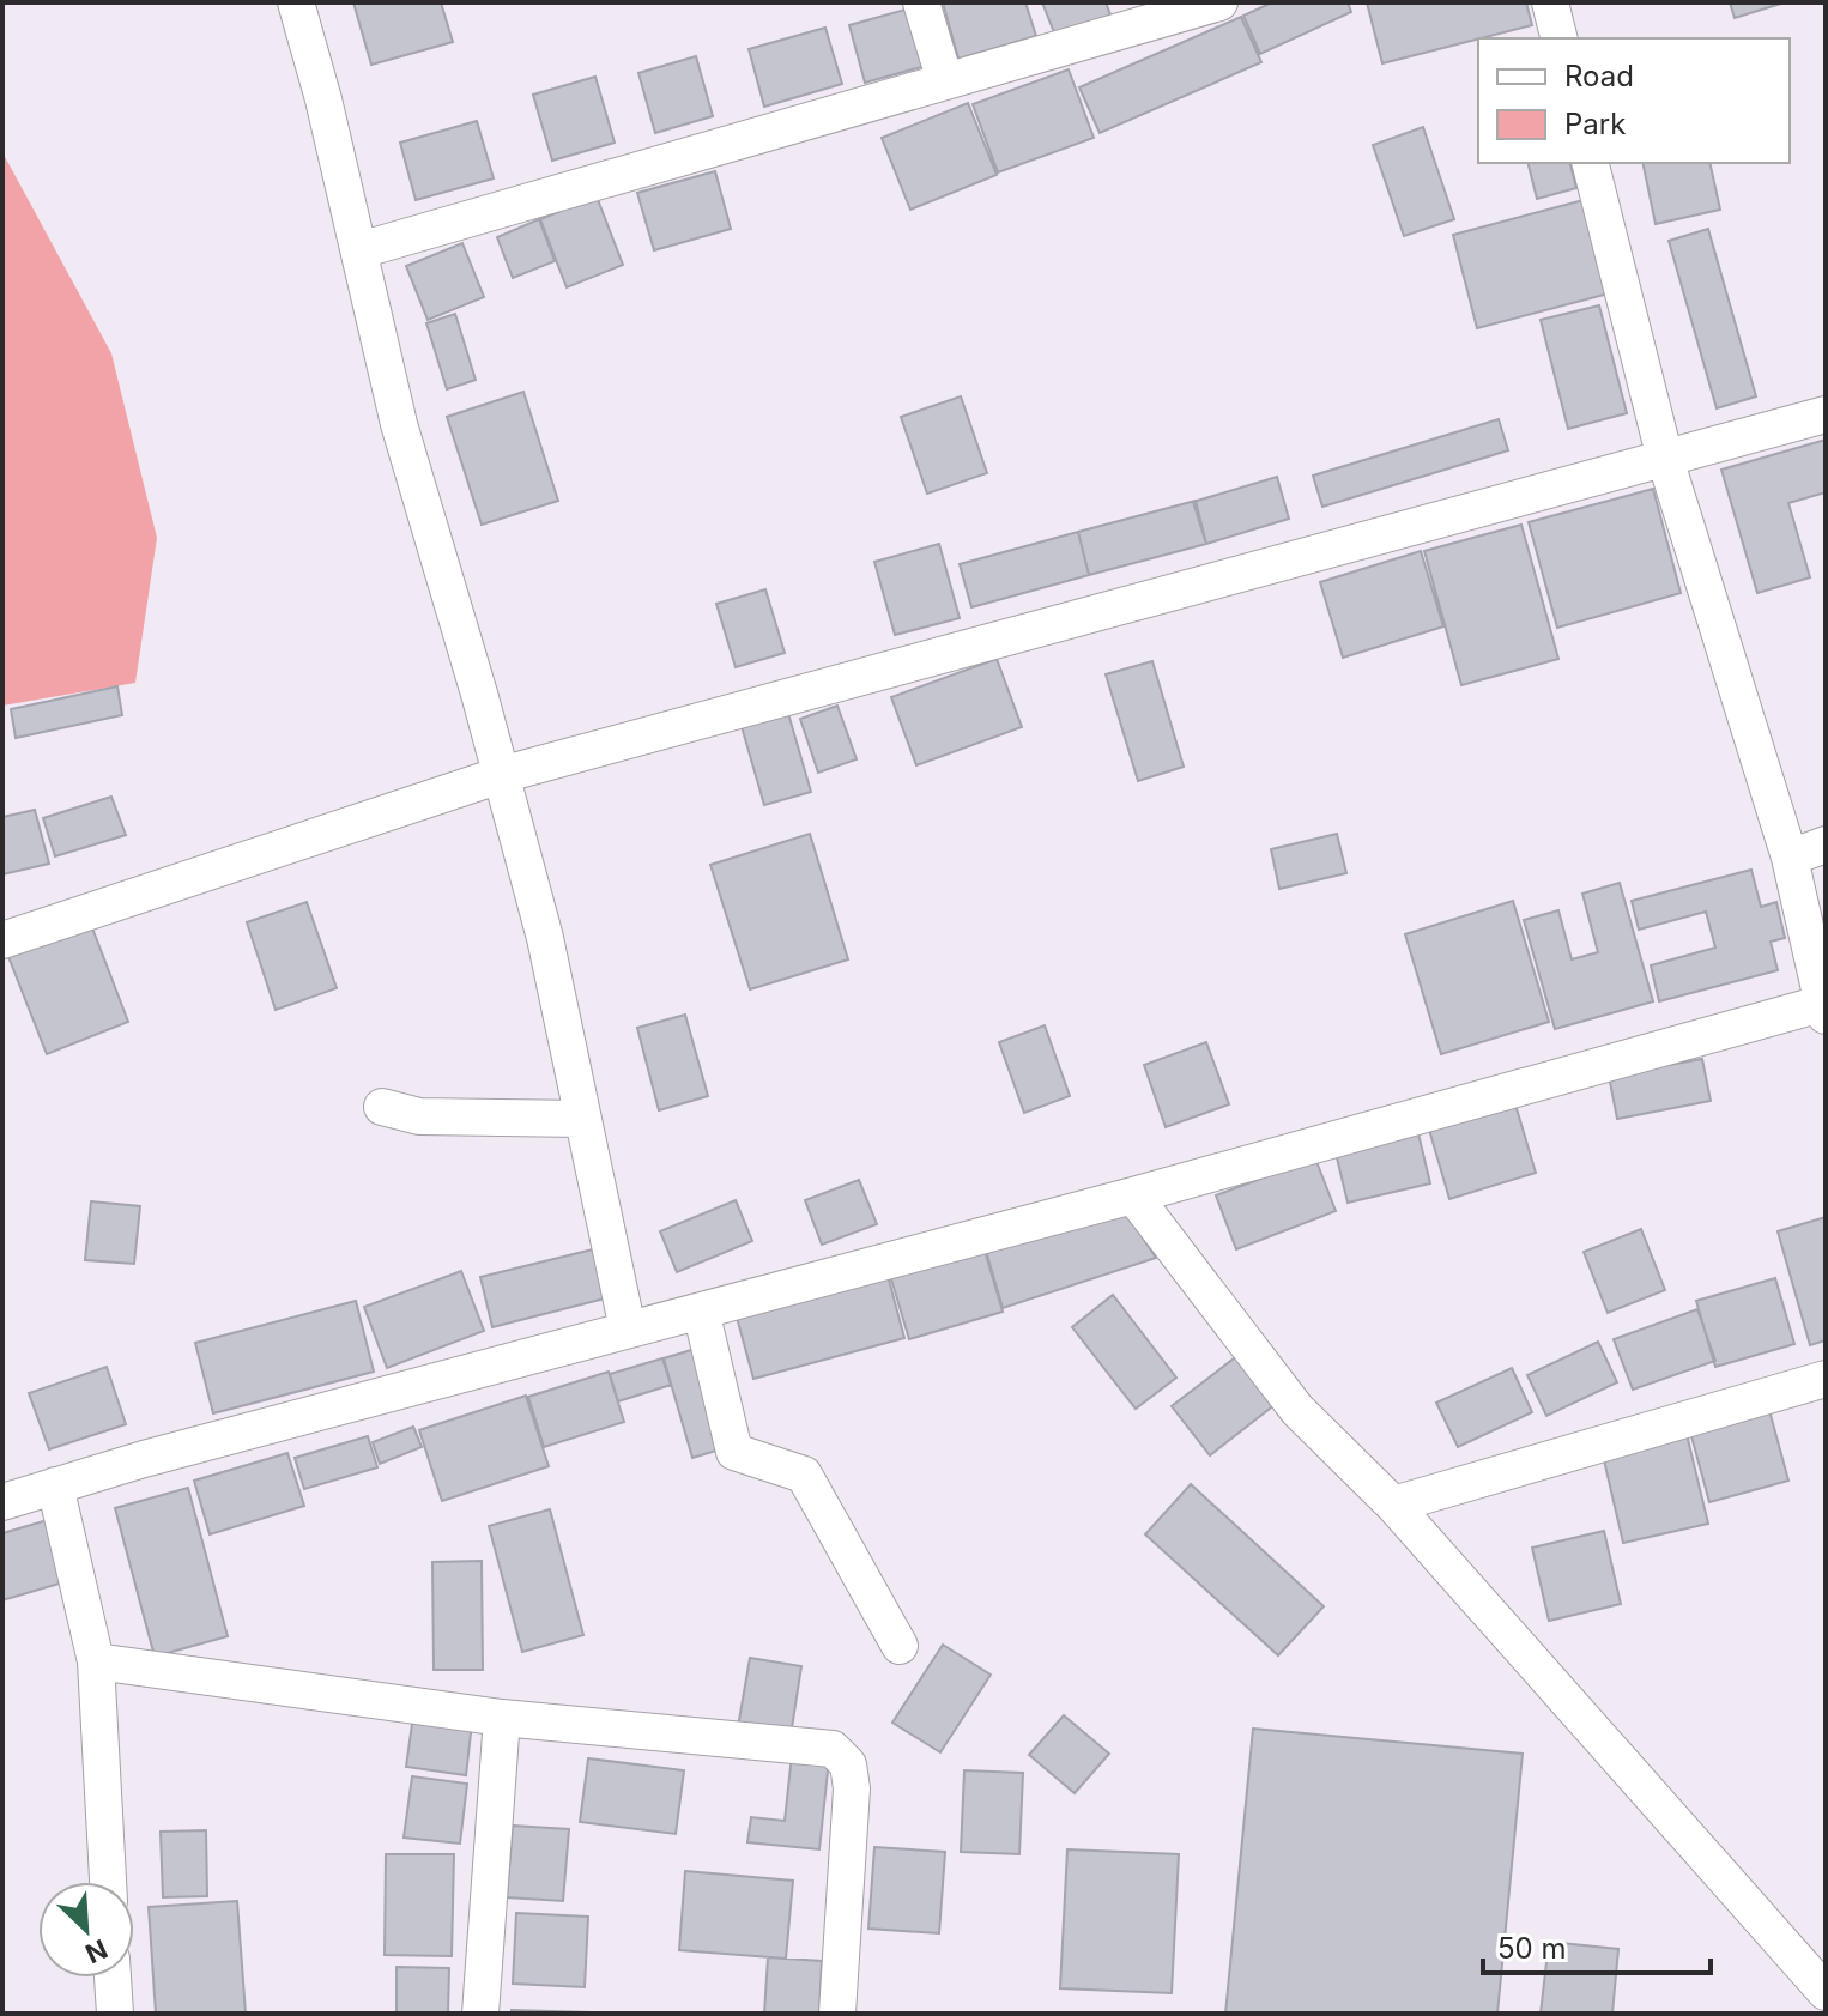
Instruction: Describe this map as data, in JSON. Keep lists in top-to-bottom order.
{
  "legend": ["Road", "Park"],
  "scale_bar": "50 m",
  "north": "bottom right"
}
